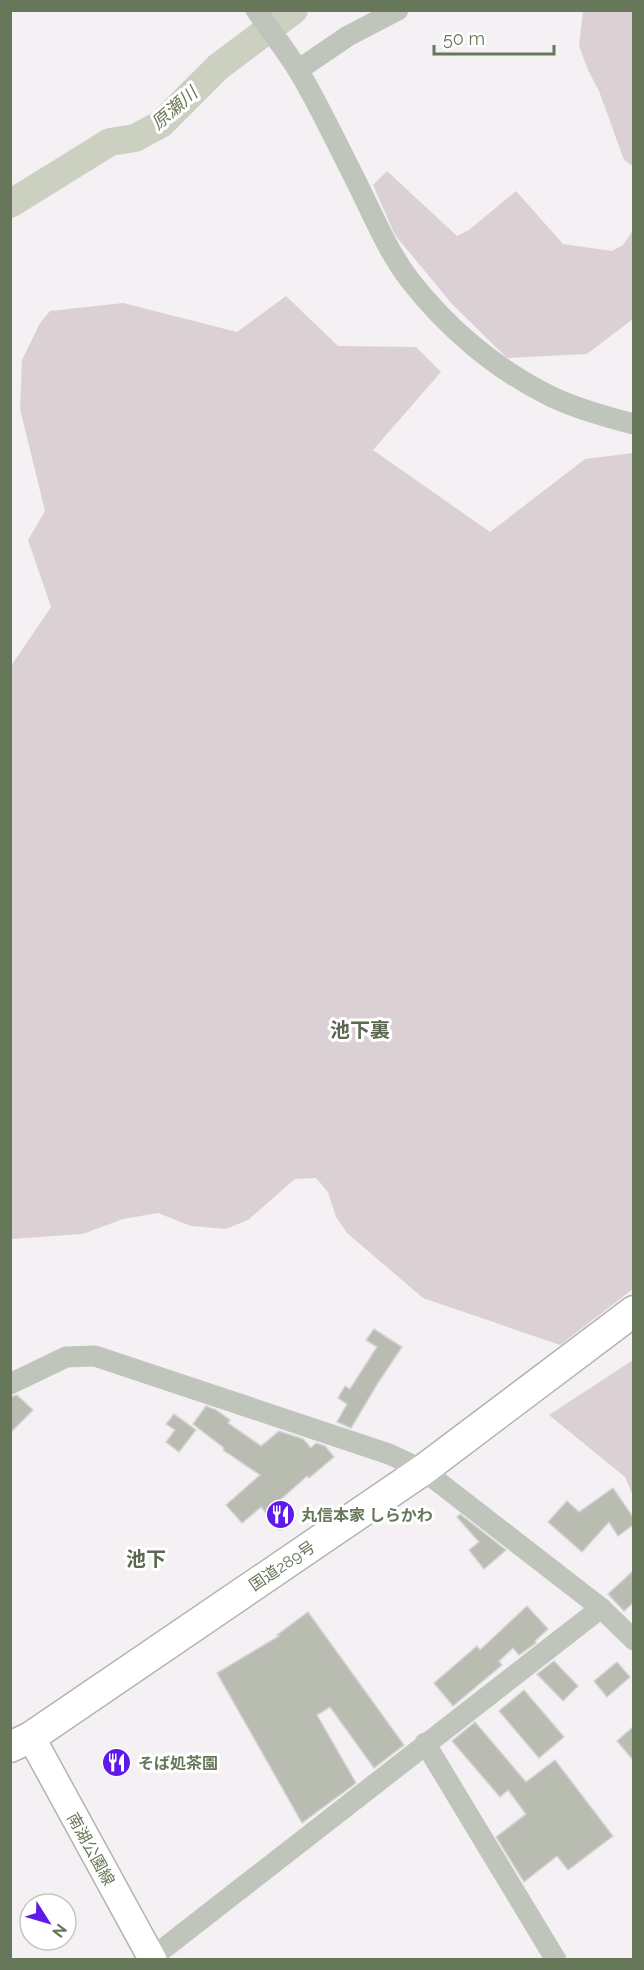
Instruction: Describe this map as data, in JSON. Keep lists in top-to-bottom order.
{
  "streets": {
    "highway": ["国道289号"],
    "main road": ["南湖公園線"]
  },
  "crossings": [
    ["国道289号", "南湖公園線"]
  ],
  "districts": ["池下裏", "池下"],
  "water": ["原瀬川"],
  "places": {
    "restaurant": ["丸信本家 しらかわ", "そば処茶園"]
  },
  "scale_bar": "50 m",
  "north": "bottom right"
}
